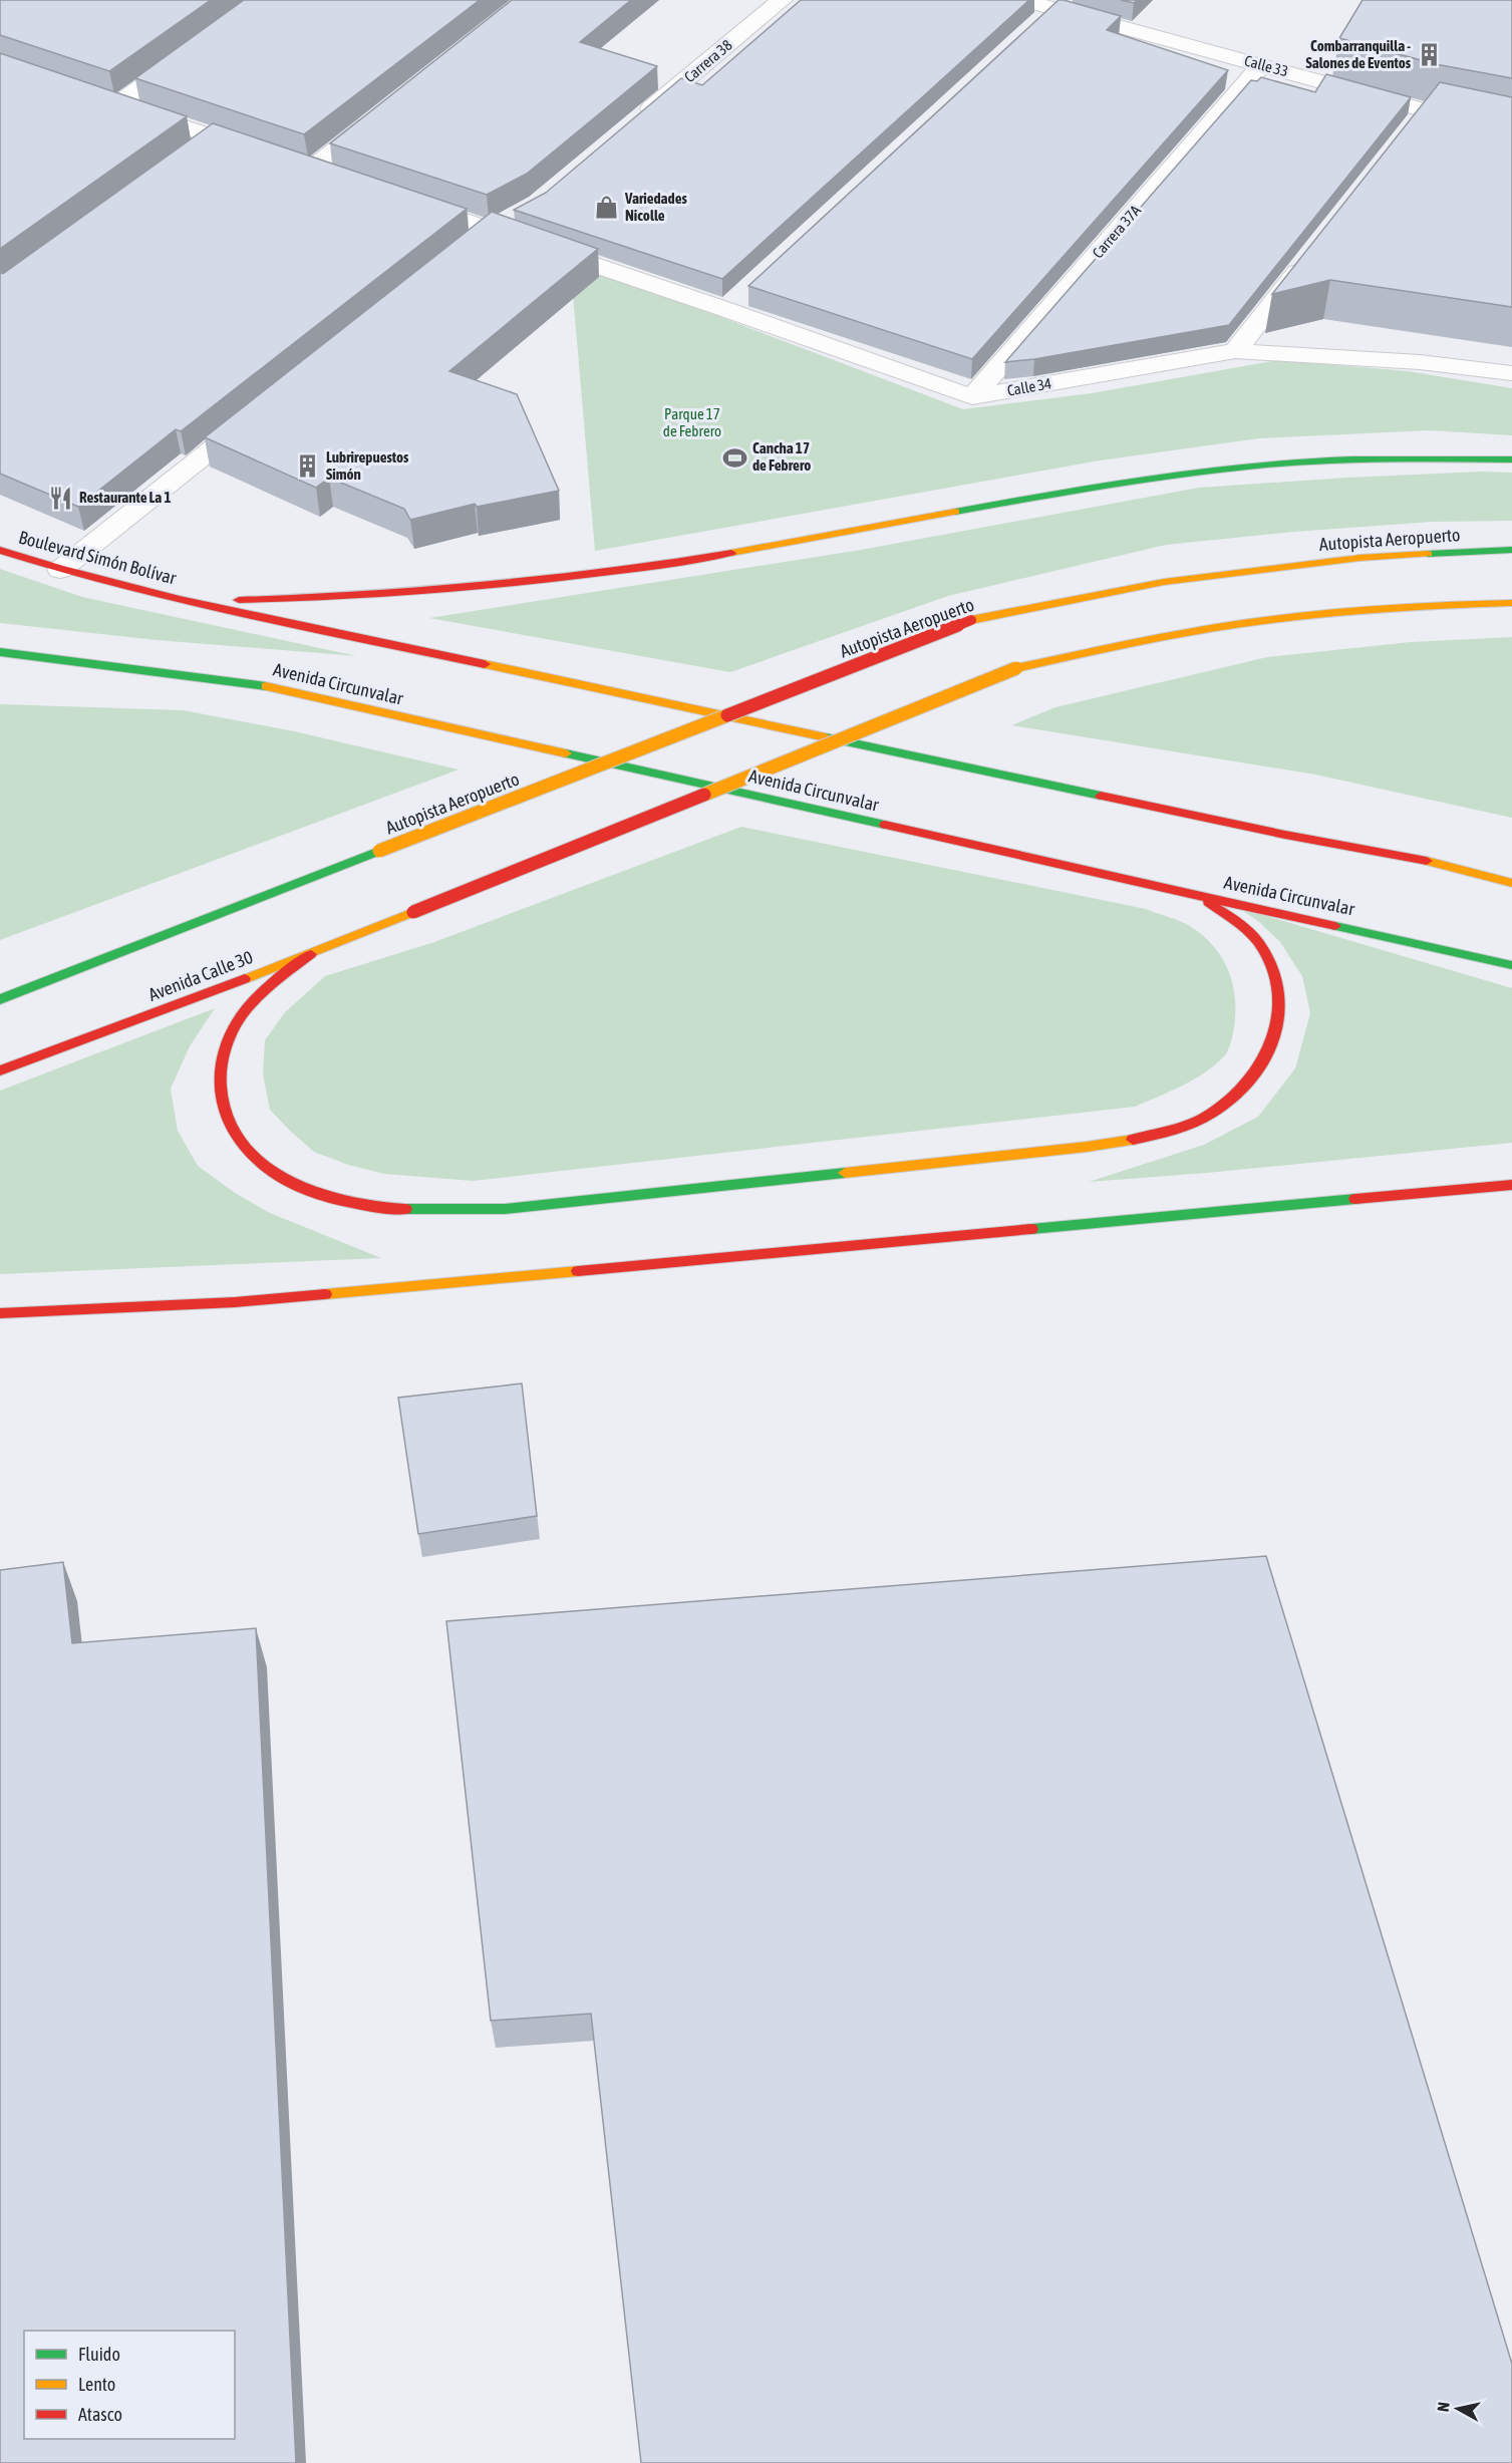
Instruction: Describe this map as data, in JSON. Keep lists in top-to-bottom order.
{
  "streets": {
    "highway": [
      "Autopista Aeropuerto",
      "Boulevard Simón Bolívar",
      "Avenida Circunvalar",
      "Avenida Calle 30"
    ],
    "street": [
      "Carrera 38",
      "Calle 33",
      "Carrera 37A",
      "Calle 34"
    ]
  },
  "crossings": [
    ["Calle 33", "Carrera 37A"],
    ["Carrera 37A", "Calle 34"]
  ],
  "parks": ["Parque 17 de Febrero"],
  "places": {
    "building": ["Combarranquilla - Salones de Eventos", "Lubrirepuestos Simón"],
    "shop": ["Variedades Nicolle"],
    "sports": ["Cancha 17 de Febrero"],
    "restaurant": ["Restaurante La 1"]
  },
  "legend": ["Fluido", "Lento", "Atasco"],
  "north": "left"
}
